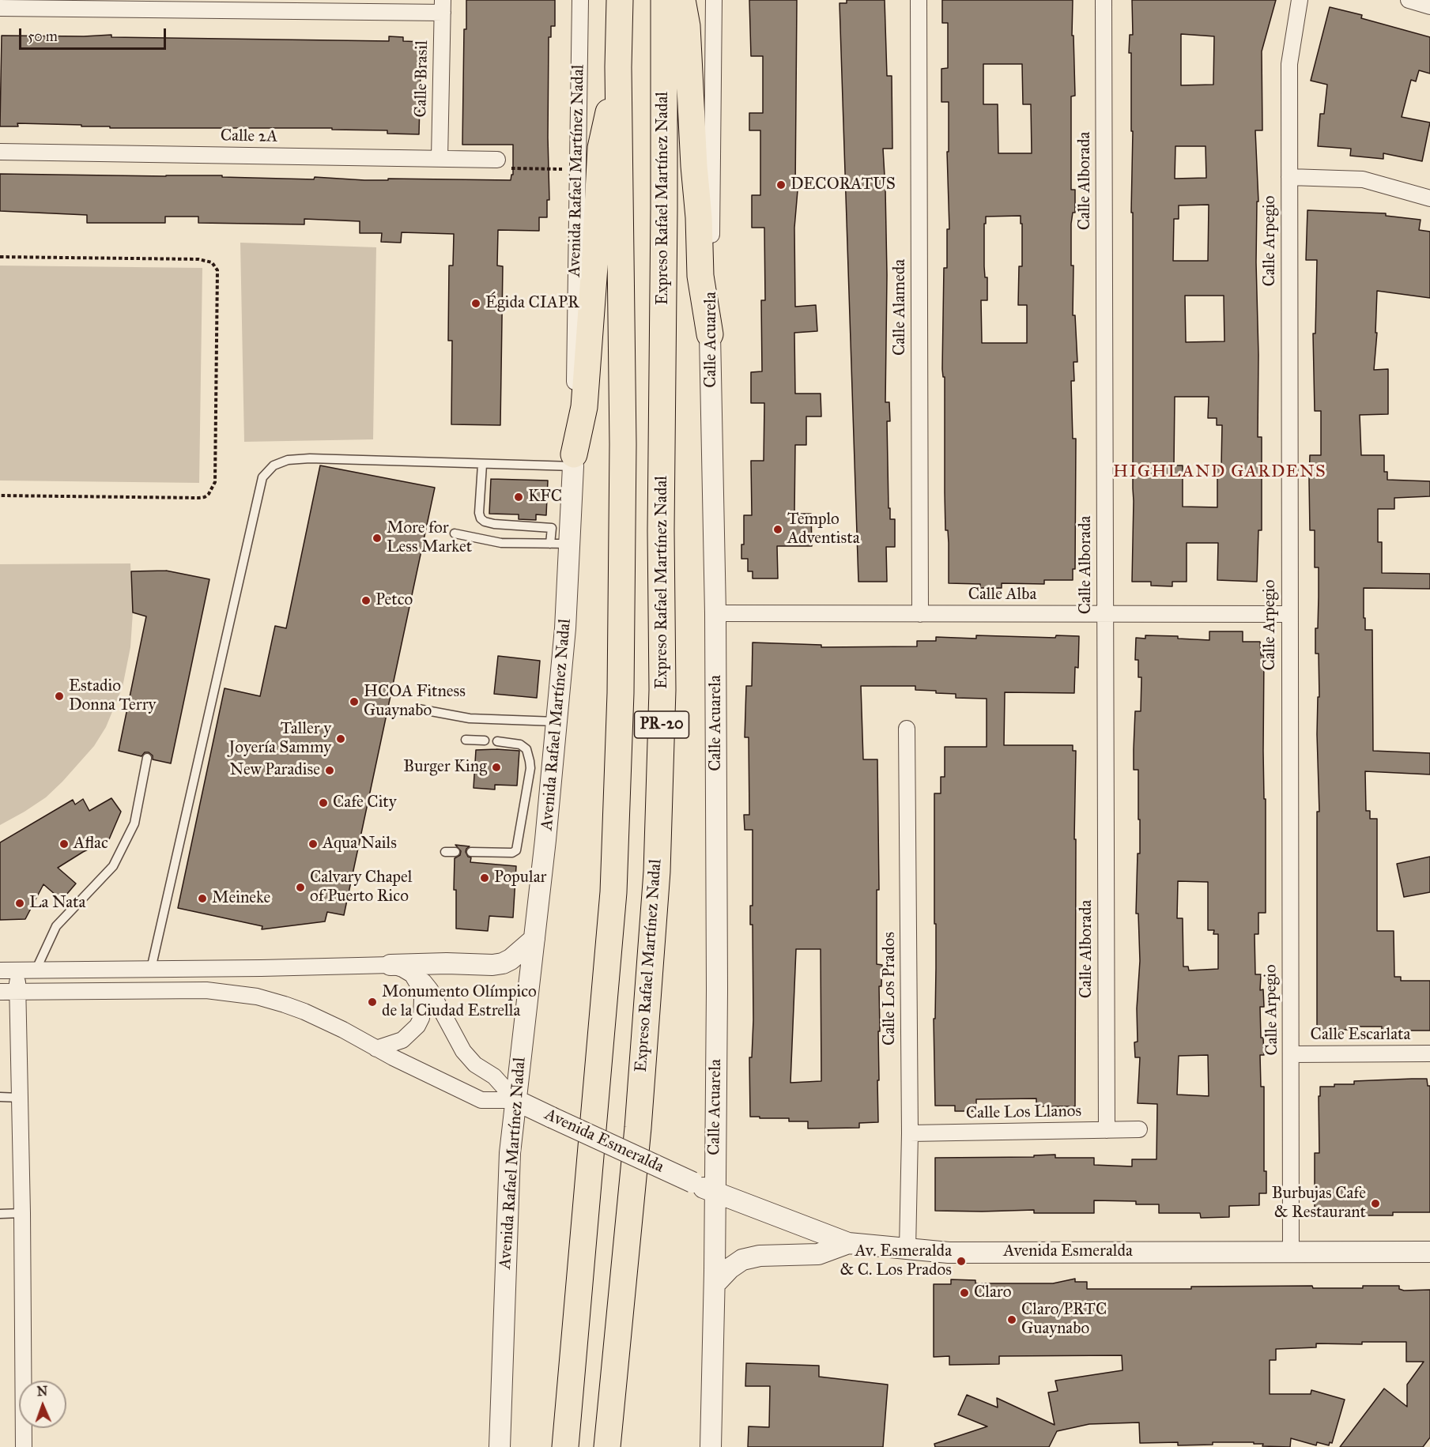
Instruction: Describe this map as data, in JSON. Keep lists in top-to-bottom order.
{
  "streets": {
    "highway": ["Expreso Rafael Martínez Nadal", "PR-20"],
    "street": [
      "Calle Brasil",
      "Calle 2A",
      "Avenida Rafael Martínez Nadal",
      "Calle Alborada",
      "Calle Arpegio",
      "Calle Alameda",
      "Calle Acuarela",
      "Calle Alba",
      "Calle Los Prados",
      "Calle Escarlata",
      "Calle Los Llanos",
      "Avenida Esmeralda"
    ]
  },
  "crossings": [
    ["Calle Brasil", "Calle 2A"],
    ["Avenida Rafael Martínez Nadal", "Avenida Esmeralda"],
    ["Calle Alborada", "Calle Alba"],
    ["Calle Alborada", "Calle Los Llanos"],
    ["Calle Arpegio", "Calle Alba"],
    ["Calle Arpegio", "Calle Escarlata"],
    ["Calle Arpegio", "Avenida Esmeralda"],
    ["Calle Alameda", "Calle Alba"],
    ["Calle Acuarela", "Calle Alba"],
    ["Calle Acuarela", "Avenida Esmeralda"],
    ["Calle Los Prados", "Calle Los Llanos"],
    ["Calle Los Prados", "Avenida Esmeralda"]
  ],
  "districts": ["HIGHLAND GARDENS"],
  "places": [
    "DECORATUS",
    "Égida CIAPR",
    "KFC",
    "Templo Adventista",
    "More for Less Market",
    "Petco",
    "Estadio Donna Terry",
    "HCOA Fitness Guaynabo",
    "Taller y Joyería Sammy",
    "Burger King",
    "New Paradise",
    "Cafe City",
    "Aflac",
    "Aqua Nails",
    "Popular",
    "Calvary Chapel of Puerto Rico",
    "Meineke",
    "La Nata",
    "Monumento Olímpico de la Ciudad Estrella",
    "Burbujas Cafe & Restaurant",
    "Av. Esmeralda & C. Los Prados",
    "Claro",
    "Claro/PRTC Guaynabo"
  ],
  "scale_bar": "50 m",
  "north": "top"
}
